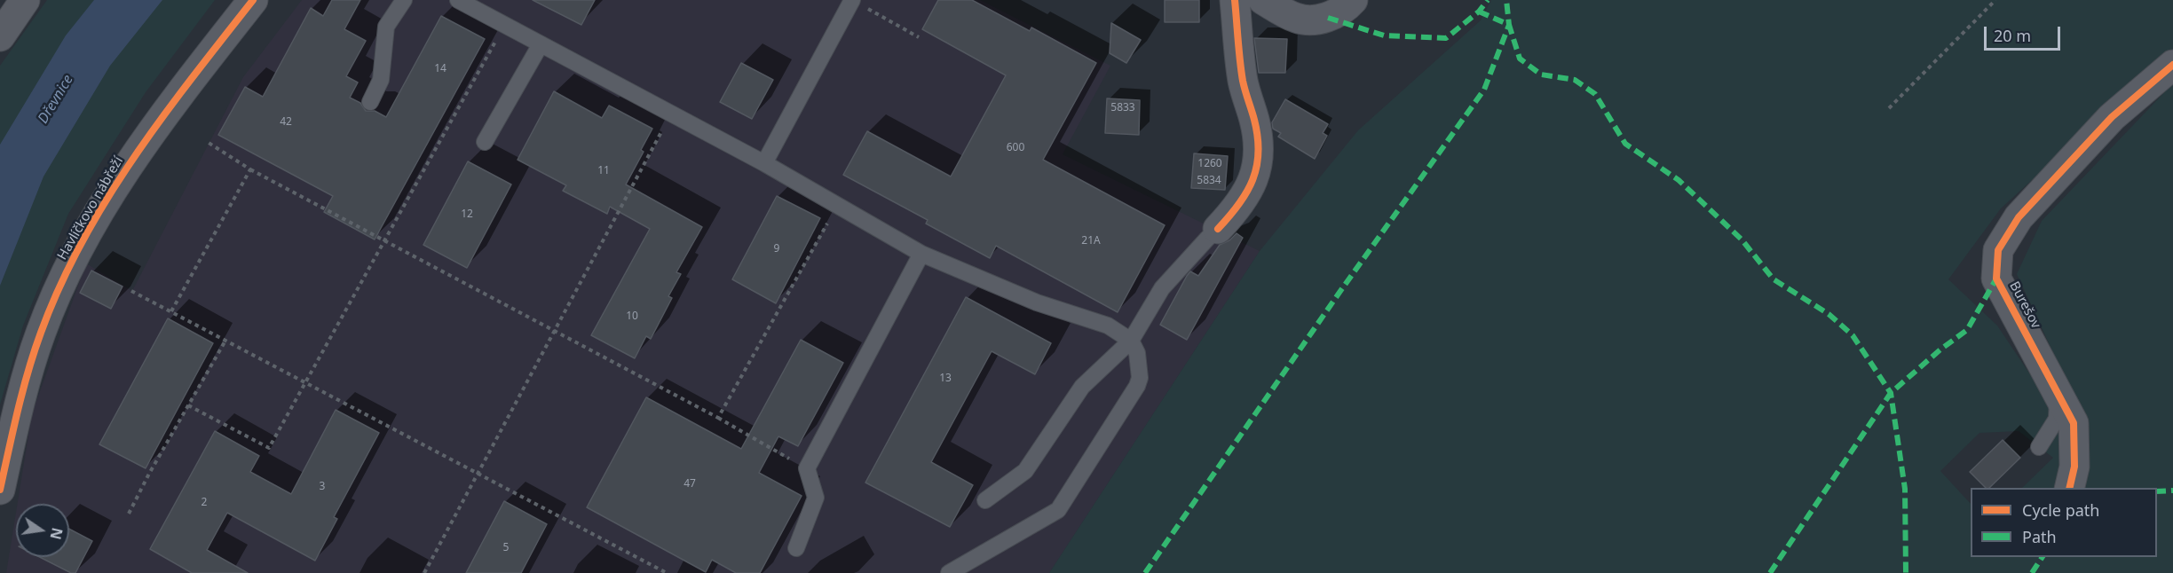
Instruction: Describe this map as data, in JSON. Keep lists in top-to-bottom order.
{
  "streets": {
    "street": ["Havlíčkovo nábřeží", "Burešov"]
  },
  "water": ["Dřevnice"],
  "house_numbers": [
    "14",
    "5833",
    "42",
    "600",
    "1260",
    "11",
    "5834",
    "12",
    "21A",
    "9",
    "10",
    "13",
    "47",
    "3",
    "2",
    "5"
  ],
  "legend": ["Cycle path", "Path"],
  "scale_bar": "20 m",
  "north": "right"
}
